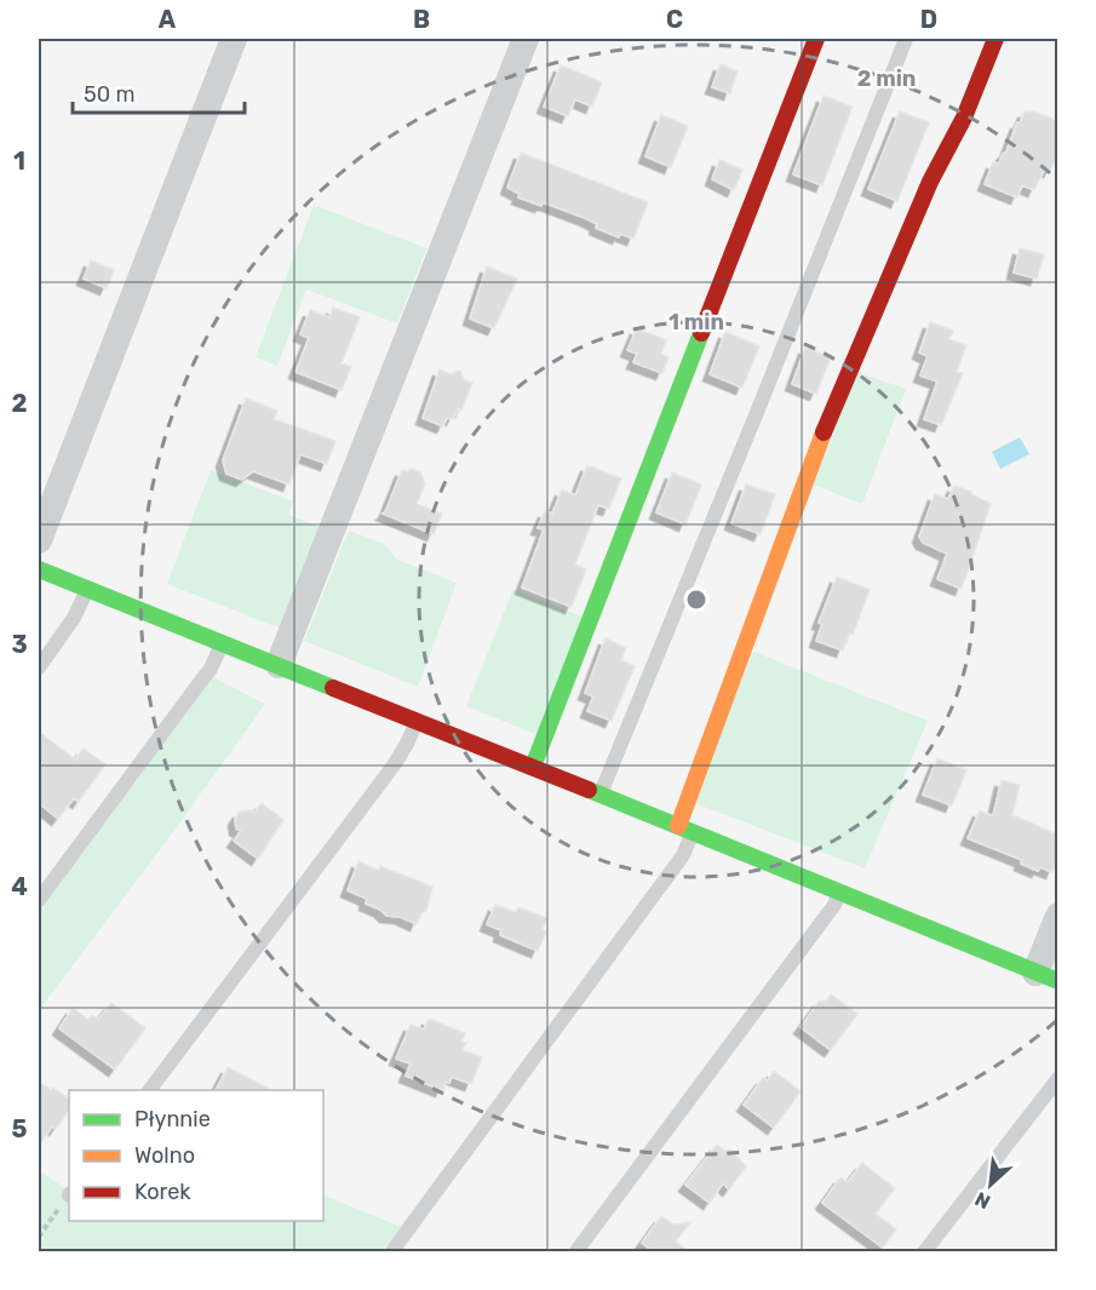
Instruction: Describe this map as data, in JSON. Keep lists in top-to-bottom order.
{
  "legend": ["Płynnie", "Wolno", "Korek"],
  "scale_bar": "50 m",
  "north": "bottom left",
  "grid": {
    "columns": [
      "A",
      "B",
      "C",
      "D"
    ],
    "rows": [
      "1",
      "2",
      "3",
      "4",
      "5"
    ]
  },
  "rings": ["2 min", "1 min"]
}
